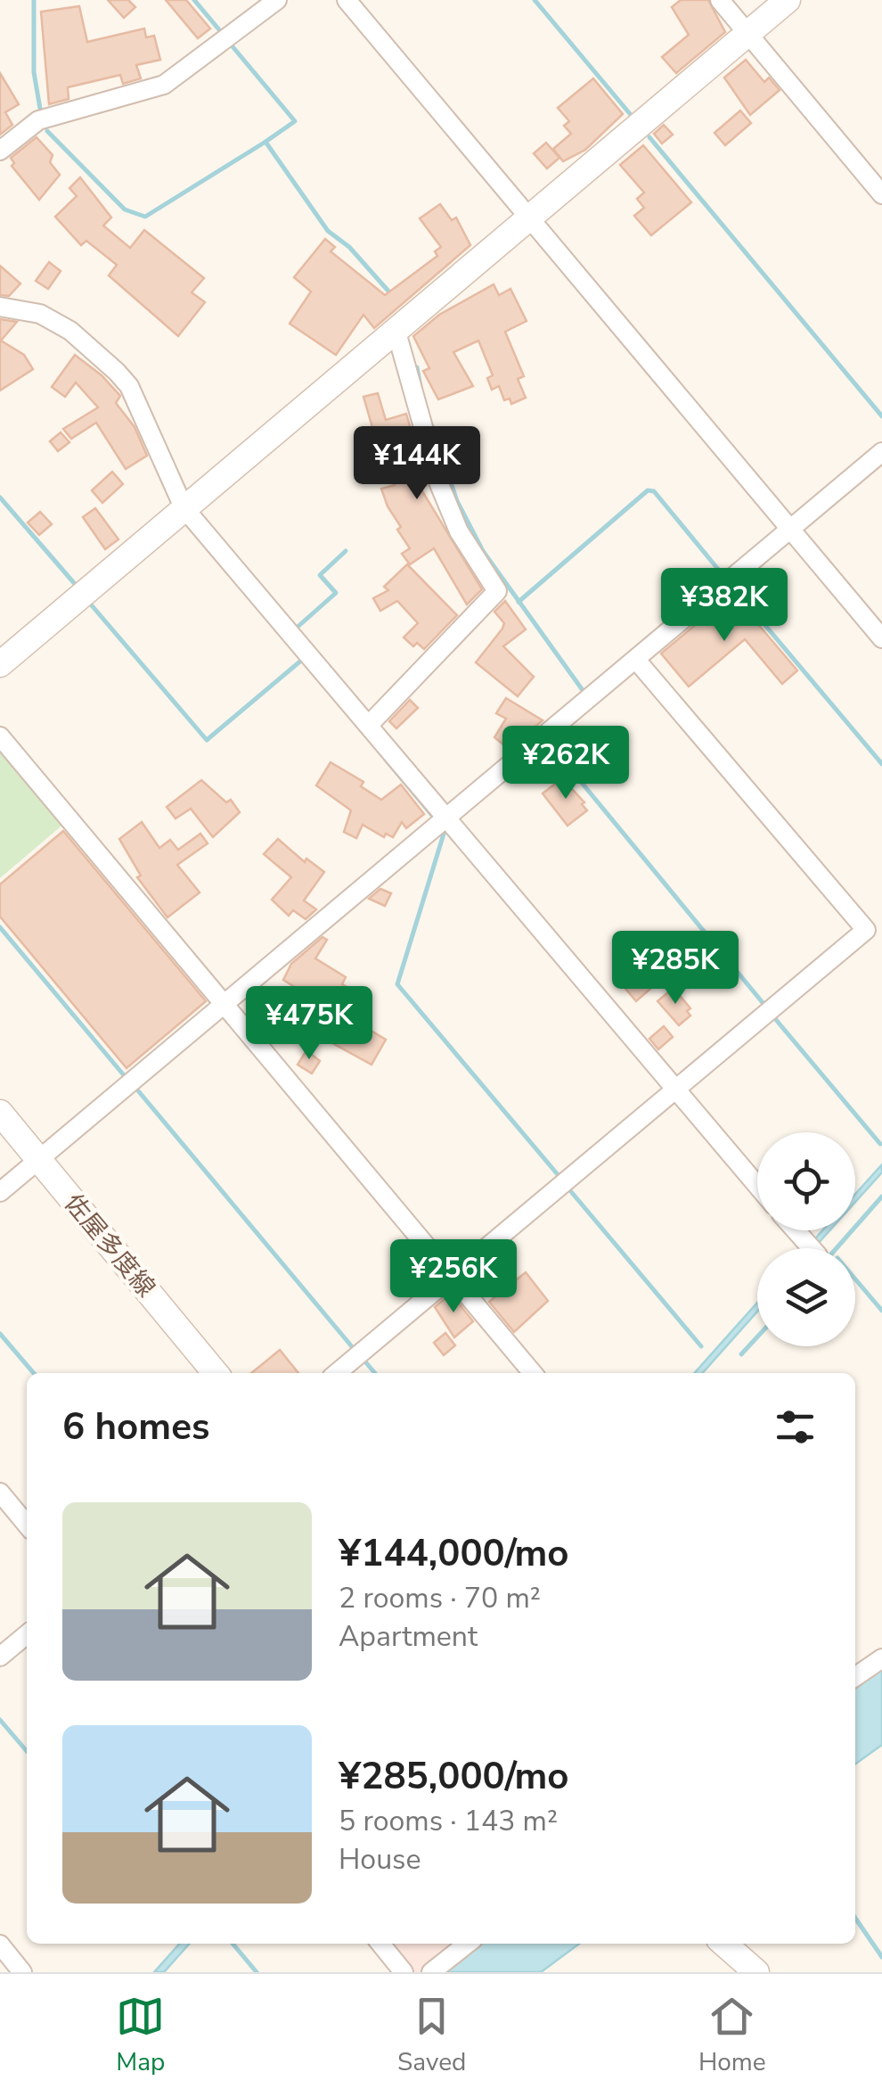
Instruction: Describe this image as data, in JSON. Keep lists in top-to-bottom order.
{
  "streets": {
    "street": ["佐屋多度線"]
  },
  "page": {
    "price": [
      "¥144K",
      "¥382K",
      "¥262K",
      "¥285K",
      "¥475K",
      "¥256K"
    ],
    "heading": "6 homes",
    "list": [
      {
        "name": "¥144,000/mo",
        "note": "2 rooms · 70 m² · Apartment"
      },
      {
        "name": "¥285,000/mo",
        "note": "5 rooms · 143 m² · House"
      }
    ],
    "tabs": ["Map", "Saved", "Home"]
  }
}
